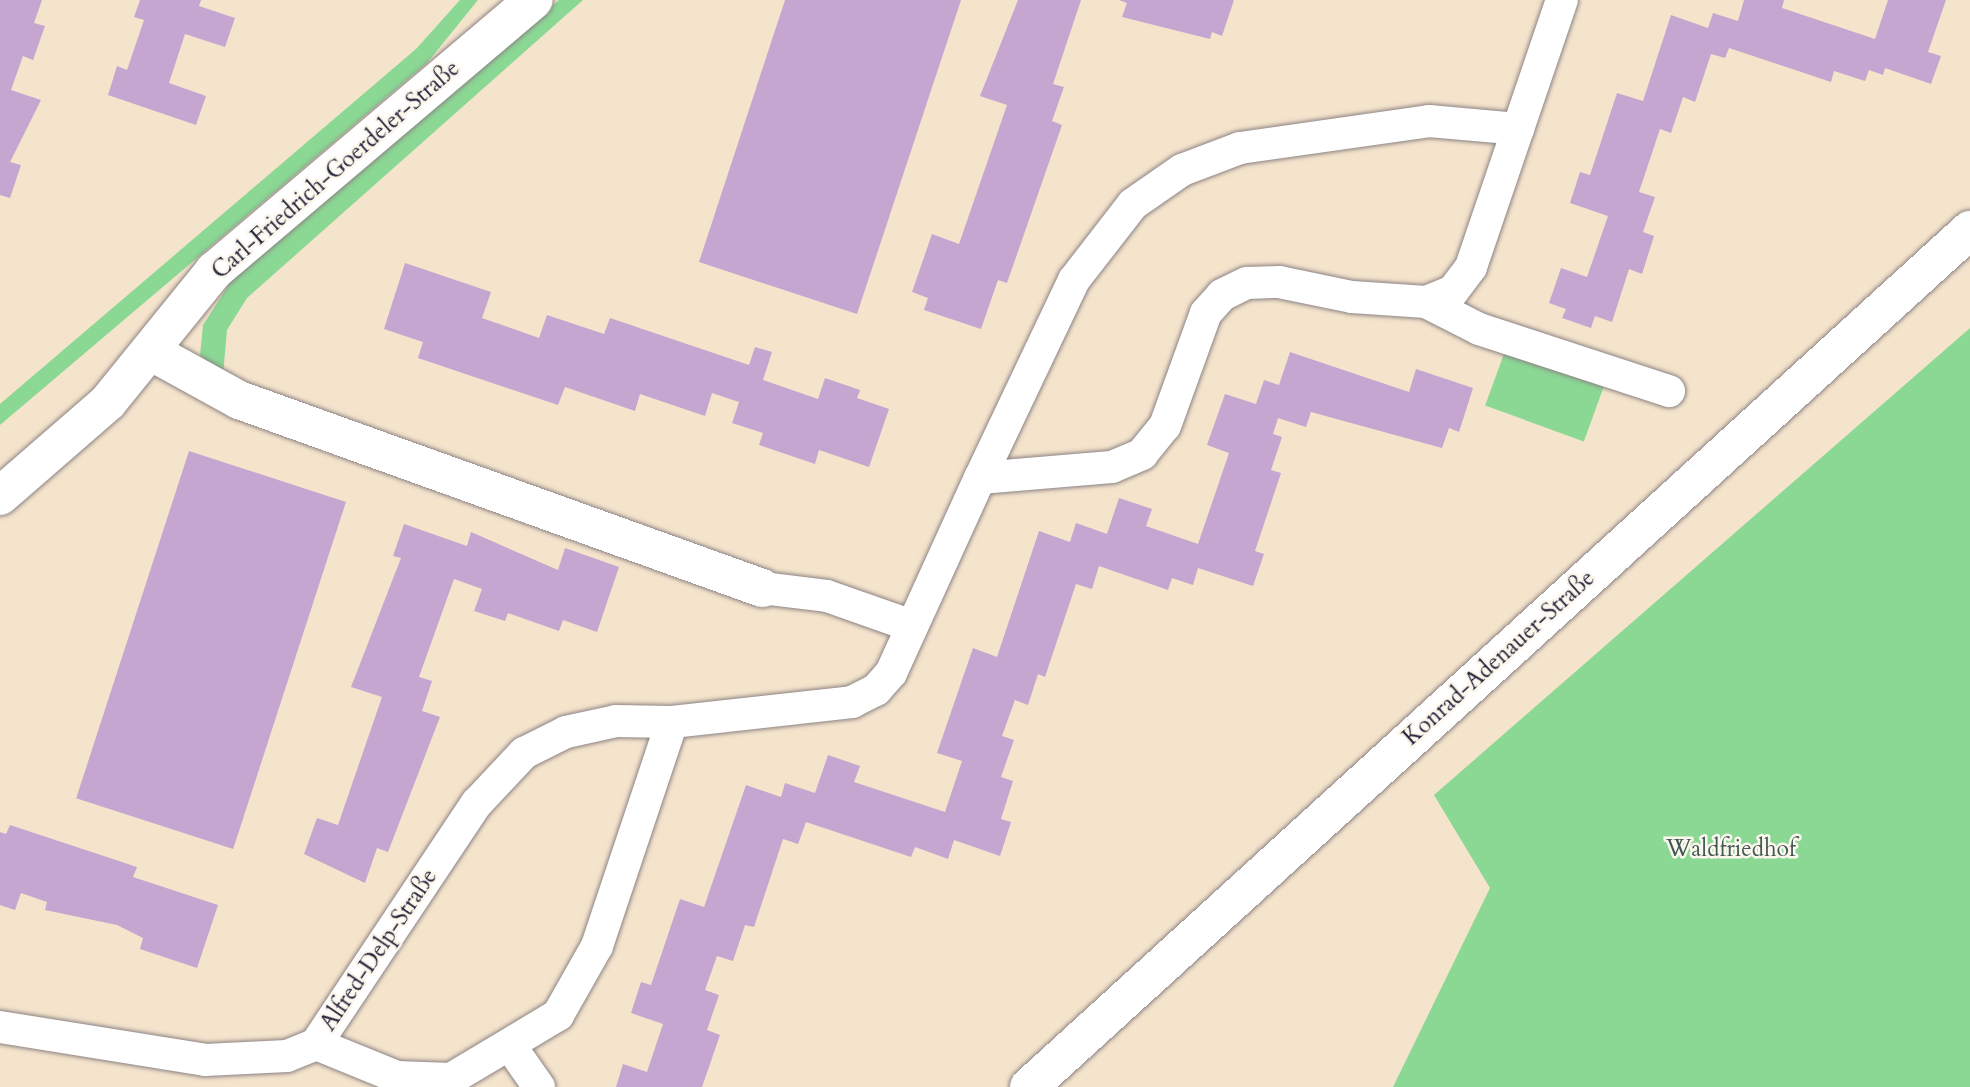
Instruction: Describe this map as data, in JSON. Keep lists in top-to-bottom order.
{
  "streets": {
    "street": ["Carl-Friedrich-Goerdeler-Straße", "Konrad-Adenauer-Straße", "Alfred-Delp-Straße"]
  },
  "parks": ["Waldfriedhof"]
}
